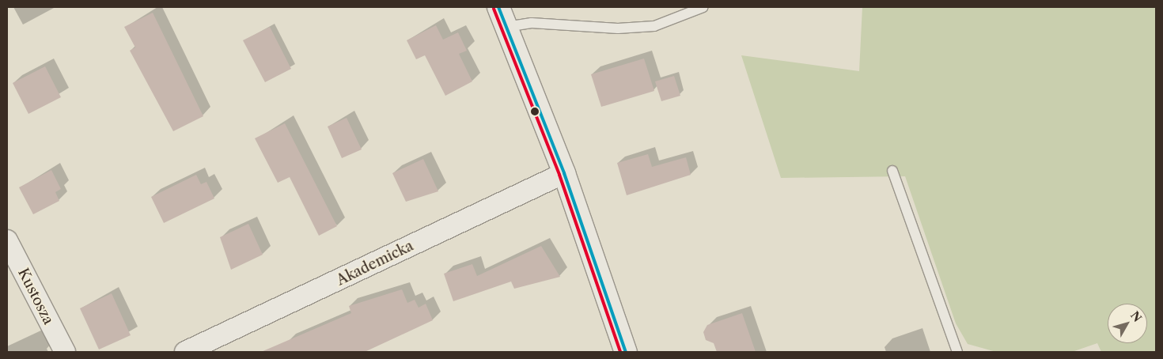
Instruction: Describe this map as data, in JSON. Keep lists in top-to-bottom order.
{
  "streets": {
    "street": ["Akademicka", "Kustosza"]
  },
  "north": "top right"
}
